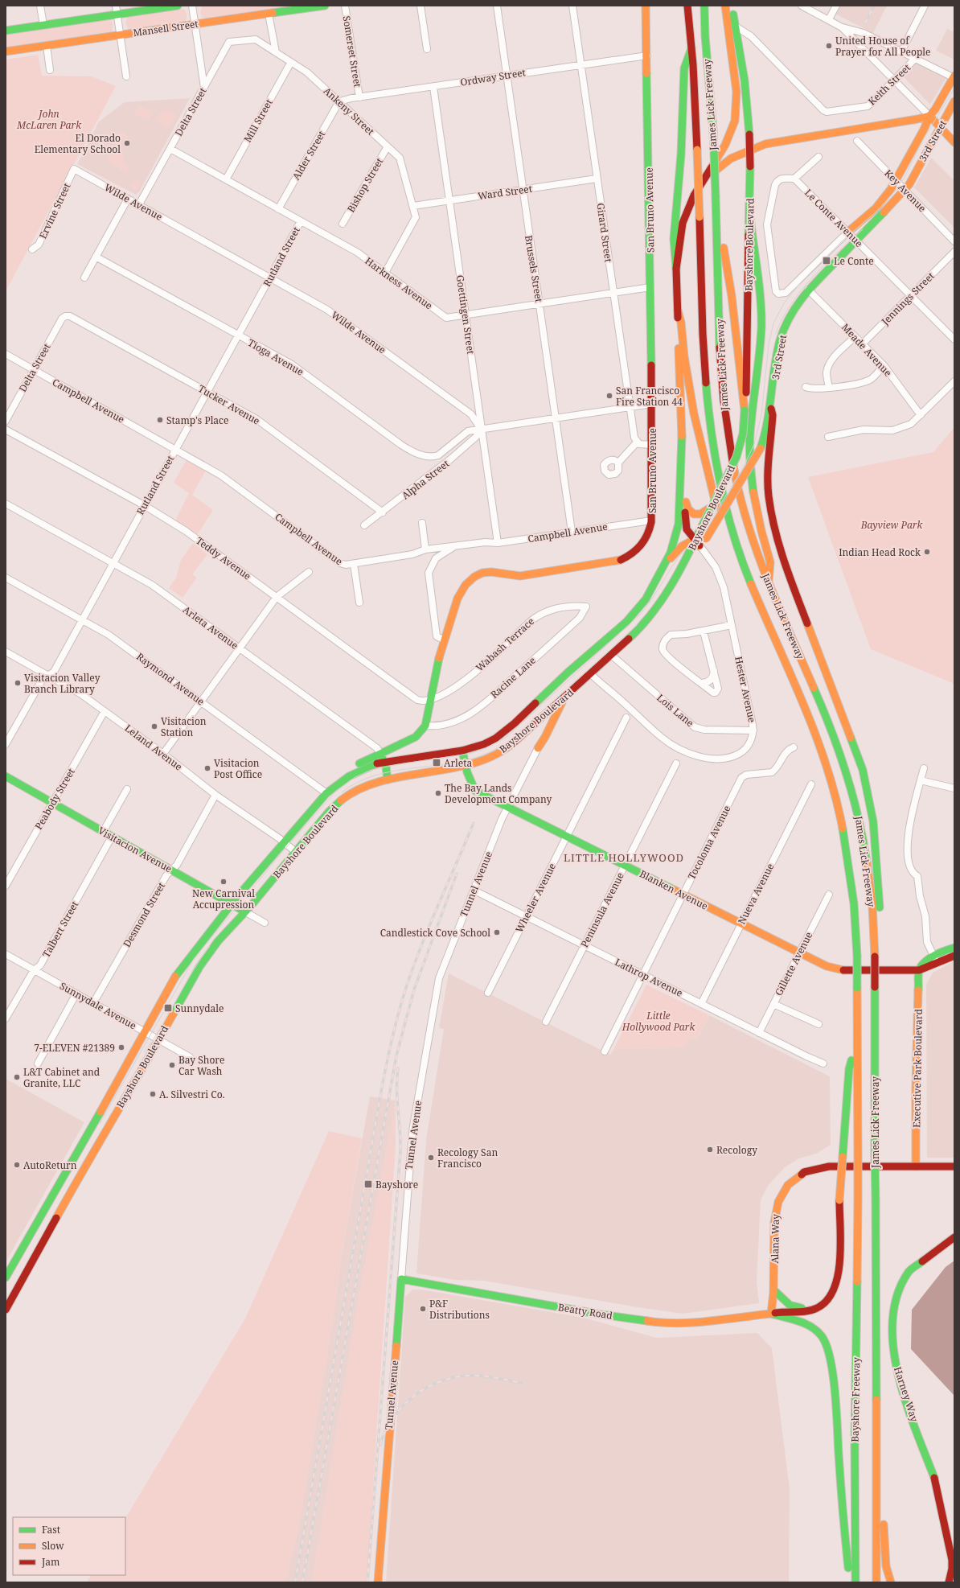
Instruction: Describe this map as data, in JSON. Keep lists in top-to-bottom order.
{
  "streets": {
    "main road": [
      "Mansell Street",
      "James Lick Freeway",
      "3rd Street",
      "San Bruno Avenue",
      "Bayshore Boulevard",
      "Arleta Avenue",
      "Visitacion Avenue",
      "Tunnel Avenue",
      "Blanken Avenue",
      "Executive Park Boulevard",
      "Alana Way",
      "Beatty Road",
      "Harney Way",
      "Bayshore Freeway"
    ],
    "street": [
      "Somerset Street",
      "Ordway Street",
      "Keith Street",
      "Ankeny Street",
      "Delta Street",
      "Mill Street",
      "Alder Street",
      "Bishop Street",
      "Key Avenue",
      "Ward Street",
      "Wilde Avenue",
      "Ervine Street",
      "Le Conte Avenue",
      "Girard Street",
      "Rutland Street",
      "Brussels Street",
      "Harkness Avenue",
      "Jennings Street",
      "Goettingen Street",
      "Meade Avenue",
      "Tioga Avenue",
      "Campbell Avenue",
      "Tucker Avenue",
      "Alpha Street",
      "Teddy Avenue",
      "Wabash Terrace",
      "Racine Lane",
      "Raymond Avenue",
      "Hester Avenue",
      "Lois Lane",
      "Leland Avenue",
      "Peabody Street",
      "Tocoloma Avenue",
      "Nueva Avenue",
      "Wheeler Avenue",
      "Peninsula Avenue",
      "Desmond Street",
      "Talbert Street",
      "Gillette Avenue",
      "Lathrop Avenue",
      "Sunnydale Avenue"
    ]
  },
  "crossings": [
    ["Somerset Street", "Ordway Street"],
    ["Ordway Street", "Ankeny Street"],
    ["Ordway Street", "Alder Street"],
    ["Ordway Street", "San Bruno Avenue"],
    ["Ordway Street", "Girard Street"],
    ["Ordway Street", "Brussels Street"],
    ["Ordway Street", "Goettingen Street"],
    ["Keith Street", "Bayshore Boulevard"],
    ["James Lick Freeway", "Bayshore Freeway"],
    ["Ankeny Street", "Delta Street"],
    ["Ankeny Street", "Mill Street"],
    ["Ankeny Street", "Alder Street"],
    ["Ankeny Street", "Bishop Street"],
    ["Ankeny Street", "Ward Street"],
    ["Ankeny Street", "Harkness Avenue"],
    ["Delta Street", "Wilde Avenue"],
    ["Delta Street", "Harkness Avenue"],
    ["Delta Street", "Campbell Avenue"],
    ["Delta Street", "Tucker Avenue"],
    ["Mill Street", "Harkness Avenue"],
    ["3rd Street", "Key Avenue"],
    ["3rd Street", "Le Conte Avenue"],
    ["3rd Street", "Bayshore Boulevard"],
    ["3rd Street", "Meade Avenue"],
    ["3rd Street", "Hester Avenue"],
    ["Alder Street", "Harkness Avenue"],
    ["Ward Street", "Girard Street"],
    ["Ward Street", "Brussels Street"],
    ["Ward Street", "Goettingen Street"],
    ["Wilde Avenue", "Ervine Street"],
    ["Wilde Avenue", "Rutland Street"],
    ["Wilde Avenue", "Goettingen Street"],
    ["Wilde Avenue", "Tioga Avenue"],
    ["Wilde Avenue", "Alpha Street"],
    ["San Bruno Avenue", "Harkness Avenue"],
    ["San Bruno Avenue", "Campbell Avenue"],
    ["San Bruno Avenue", "Teddy Avenue"],
    ["San Bruno Avenue", "Wabash Terrace"],
    ["San Bruno Avenue", "Racine Lane"],
    ["Le Conte Avenue", "Jennings Street"],
    ["Girard Street", "Harkness Avenue"],
    ["Bayshore Boulevard", "Arleta Avenue"],
    ["Bayshore Boulevard", "Raymond Avenue"],
    ["Bayshore Boulevard", "Hester Avenue"],
    ["Bayshore Boulevard", "Lois Lane"],
    ["Bayshore Boulevard", "Leland Avenue"],
    ["Bayshore Boulevard", "Visitacion Avenue"],
    ["Bayshore Boulevard", "Blanken Avenue"],
    ["Bayshore Boulevard", "Sunnydale Avenue"],
    ["Rutland Street", "Harkness Avenue"],
    ["Rutland Street", "Tioga Avenue"],
    ["Rutland Street", "Campbell Avenue"],
    ["Rutland Street", "Tucker Avenue"],
    ["Rutland Street", "Teddy Avenue"],
    ["Rutland Street", "Arleta Avenue"],
    ["Rutland Street", "Raymond Avenue"],
    ["Rutland Street", "Leland Avenue"],
    ["Brussels Street", "Harkness Avenue"],
    ["Brussels Street", "Campbell Avenue"],
    ["Harkness Avenue", "Goettingen Street"],
    ["Jennings Street", "Meade Avenue"],
    ["Goettingen Street", "Tioga Avenue"],
    ["Goettingen Street", "Campbell Avenue"],
    ["Goettingen Street", "Alpha Street"],
    ["Tioga Avenue", "Alpha Street"],
    ["Tucker Avenue", "Alpha Street"],
    ["Teddy Avenue", "Wabash Terrace"],
    ["Wabash Terrace", "Racine Lane"],
    ["Hester Avenue", "Lois Lane"],
    ["Leland Avenue", "Peabody Street"],
    ["Leland Avenue", "Desmond Street"],
    ["Peabody Street", "Visitacion Avenue"],
    ["Tocoloma Avenue", "Blanken Avenue"],
    ["Tocoloma Avenue", "Lathrop Avenue"],
    ["Visitacion Avenue", "Desmond Street"],
    ["Visitacion Avenue", "Talbert Street"],
    ["Tunnel Avenue", "Blanken Avenue"],
    ["Tunnel Avenue", "Lathrop Avenue"],
    ["Tunnel Avenue", "Beatty Road"],
    ["Blanken Avenue", "Nueva Avenue"],
    ["Blanken Avenue", "Wheeler Avenue"],
    ["Blanken Avenue", "Peninsula Avenue"],
    ["Blanken Avenue", "Gillette Avenue"],
    ["Blanken Avenue", "Executive Park Boulevard"],
    ["Nueva Avenue", "Lathrop Avenue"],
    ["Wheeler Avenue", "Lathrop Avenue"],
    ["Peninsula Avenue", "Lathrop Avenue"],
    ["Desmond Street", "Sunnydale Avenue"],
    ["Talbert Street", "Sunnydale Avenue"],
    ["Gillette Avenue", "Lathrop Avenue"],
    ["Executive Park Boulevard", "Alana Way"],
    ["Alana Way", "Beatty Road"]
  ],
  "districts": ["LITTLE HOLLYWOOD"],
  "parks": ["John McLaren Park", "Bayview Park", "Little Hollywood Park"],
  "places": {
    "other": [
      "United House of Prayer for All People",
      "El Dorado Elementary School",
      "San Francisco Fire Station 44",
      "Stamp's Place",
      "Indian Head Rock",
      "Visitacion Valley Branch Library",
      "Visitacion Station",
      "Visitacion Post Office",
      "The Bay Lands Development Company",
      "New Carnival Accupression",
      "Candlestick Cove School",
      "7-ELEVEN #21389",
      "Bay Shore Car Wash",
      "L&T Cabinet and Granite, LLC",
      "A. Silvestri Co.",
      "Recology",
      "Recology San Francisco",
      "AutoReturn",
      "P&F Distributions"
    ],
    "transit": [
      "Le Conte",
      "Arleta",
      "Sunnydale",
      "Bayshore"
    ]
  },
  "legend": ["Fast", "Slow", "Jam"]
}
